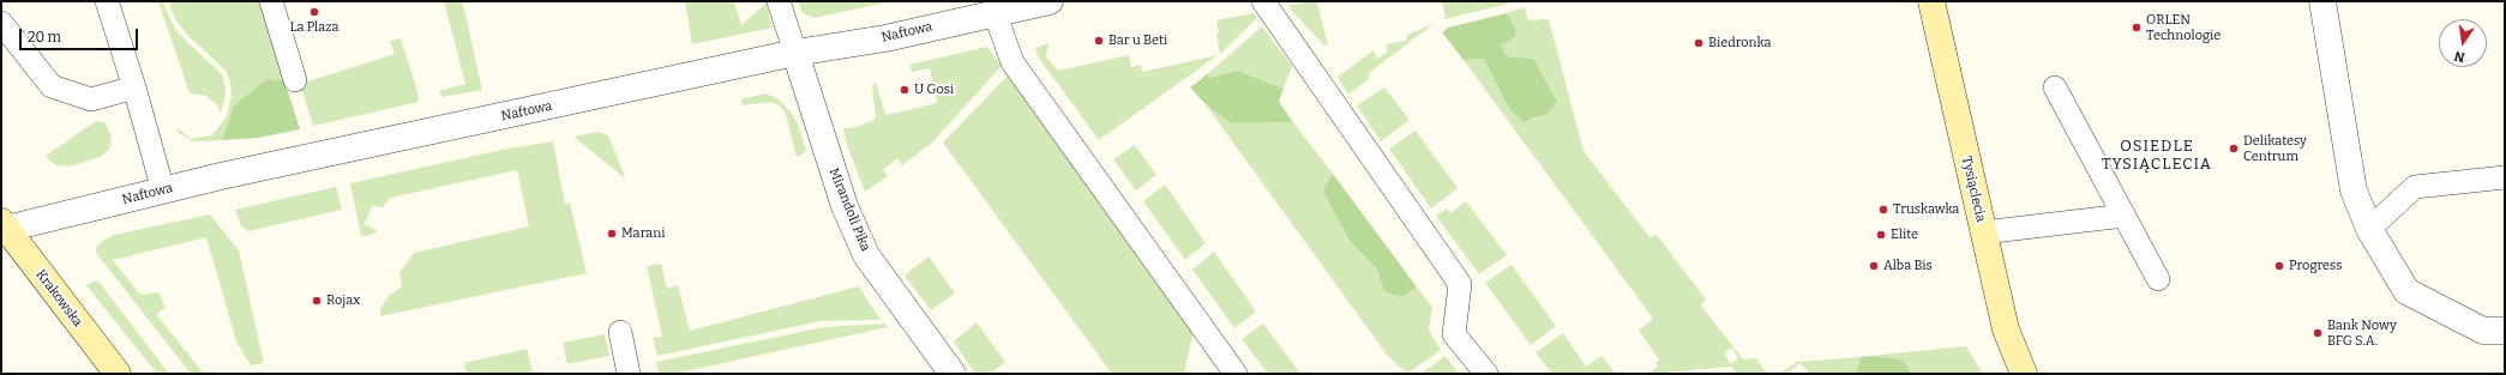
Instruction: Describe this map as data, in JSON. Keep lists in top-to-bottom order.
{
  "streets": {
    "street": [
      "Naftowa",
      "Tysiąclecia",
      "Mirandoli Pika",
      "Krakowska"
    ]
  },
  "crossings": [
    ["Naftowa", "Mirandoli Pika"],
    ["Naftowa", "Krakowska"]
  ],
  "districts": ["OSIEDLE TYSIĄCLECIA"],
  "places": [
    "La Plaza",
    "ORLEN Technologie",
    "Bar u Beti",
    "Biedronka",
    "U Gosi",
    "Delikatesy Centrum",
    "Truskawka",
    "Marani",
    "Elite",
    "Alba Bis",
    "Progress",
    "Rojax",
    "Bank Nowy BFG S.A."
  ],
  "scale_bar": "20 m",
  "north": "bottom"
}
